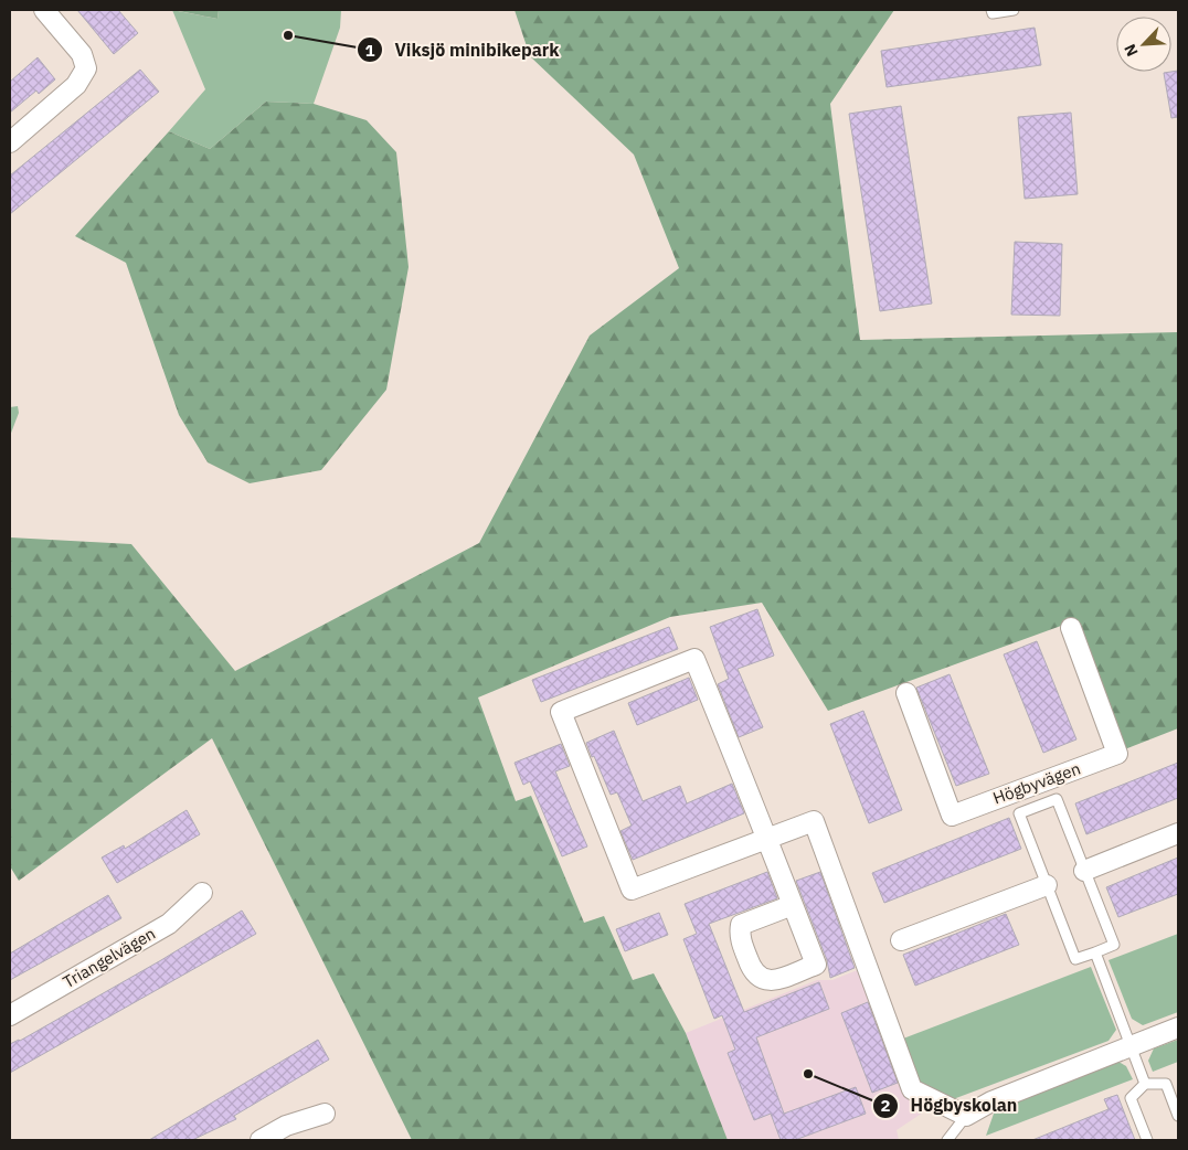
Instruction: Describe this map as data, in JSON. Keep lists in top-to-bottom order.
{
  "streets": {
    "street": ["Högbyvägen", "Triangelvägen"]
  },
  "places": ["Viksjö minibikepark", "Högbyskolan"],
  "north": "bottom left"
}
